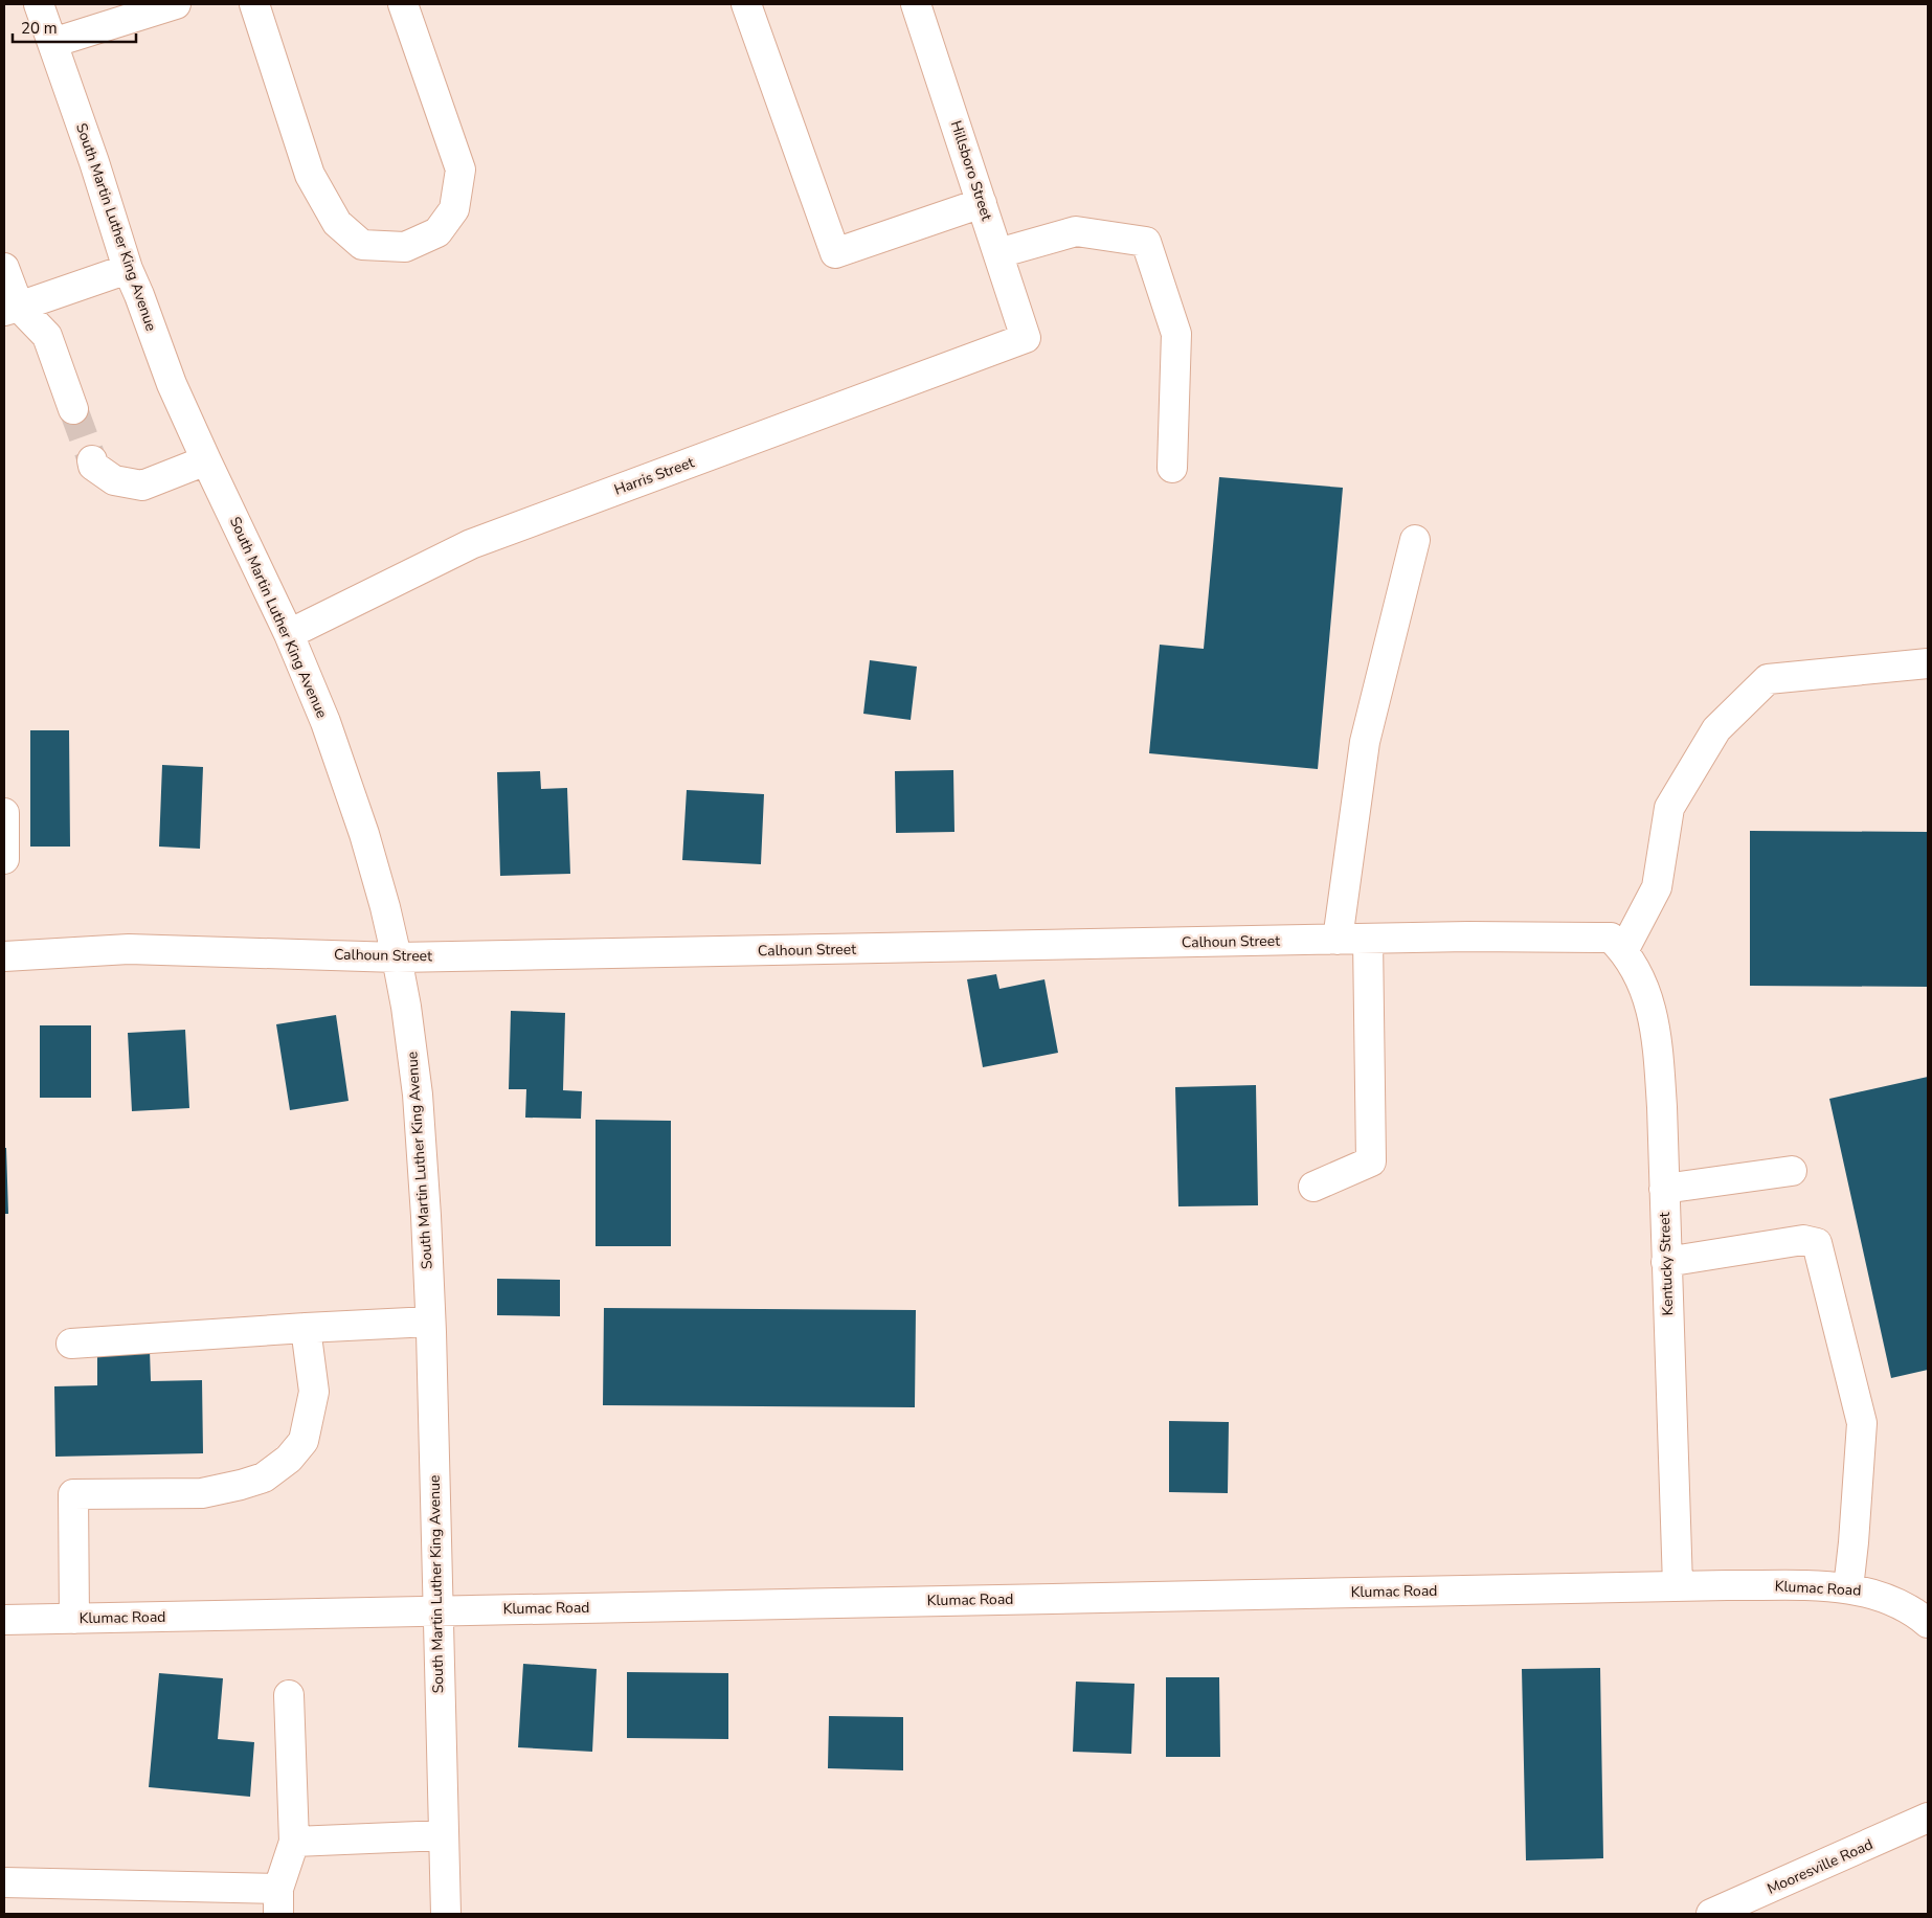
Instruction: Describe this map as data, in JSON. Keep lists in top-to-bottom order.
{
  "streets": {
    "street": [
      "Hillsboro Street",
      "South Martin Luther King Avenue",
      "Harris Street",
      "Calhoun Street",
      "Kentucky Street",
      "Klumac Road",
      "Mooresville Road"
    ]
  },
  "crossings": [
    ["Hillsboro Street", "Harris Street"],
    ["South Martin Luther King Avenue", "Harris Street"],
    ["South Martin Luther King Avenue", "Calhoun Street"],
    ["South Martin Luther King Avenue", "Klumac Road"],
    ["Calhoun Street", "Kentucky Street"],
    ["Kentucky Street", "Klumac Road"]
  ],
  "scale_bar": "20 m"
}
